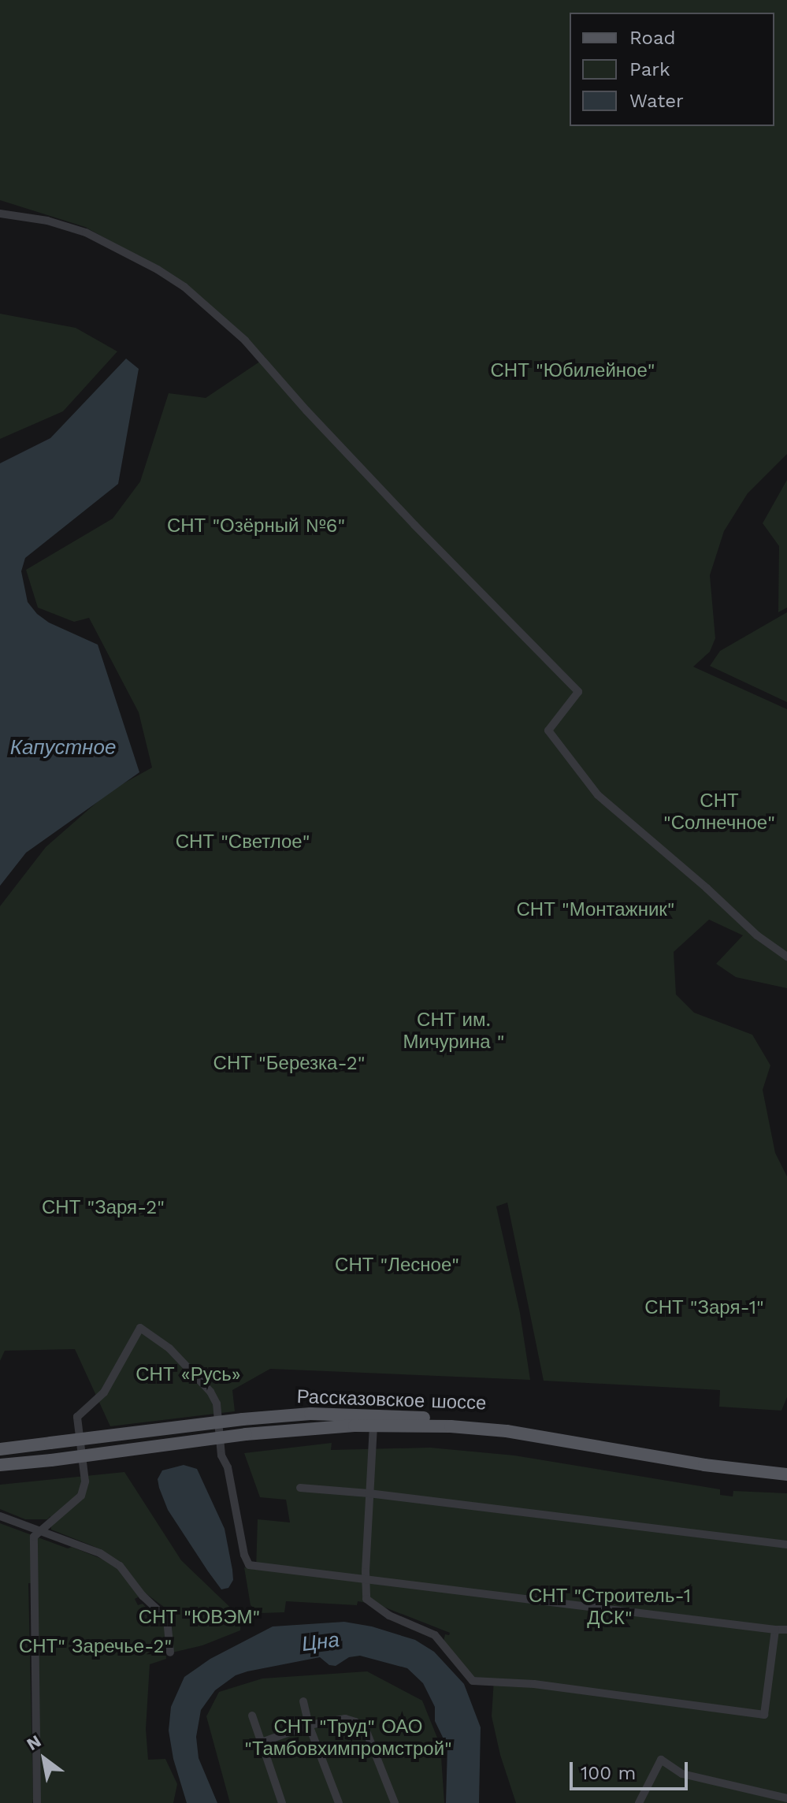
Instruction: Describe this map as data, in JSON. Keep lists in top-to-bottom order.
{
  "streets": {
    "main road": ["Рассказовское шоссе"]
  },
  "water": ["Капустное", "Цна"],
  "parks": [
    "СНТ \"Юбилейное\"",
    "СНТ \"Озёрный №6\"",
    "СНТ \"Солнечное\"",
    "СНТ \"Светлое\"",
    "СНТ \"Монтажник\"",
    "СНТ им. Мичурина \"",
    "СНТ \"Березка-2\"",
    "СНТ \"Заря-2\"",
    "СНТ \"Лесное\"",
    "СНТ \"Заря-1\"",
    "СНТ «Русь»",
    "СНТ \"Строитель-1 ДСК\"",
    "СНТ \"ЮВЭМ\"",
    "СНТ\" Заречье-2\"",
    "СНТ \"Труд\" ОАО \"Тамбовхимпромстрой\""
  ],
  "legend": ["Road", "Park", "Water"],
  "scale_bar": "100 m",
  "north": "top left"
}
